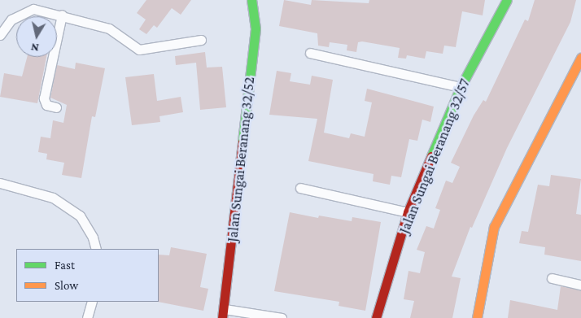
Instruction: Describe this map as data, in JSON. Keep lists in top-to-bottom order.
{
  "streets": {
    "street": ["Jalan Sungai Beranang 32/57", "Jalan Sungai Beranang 32/52"]
  },
  "legend": ["Fast", "Slow"],
  "north": "bottom"
}
